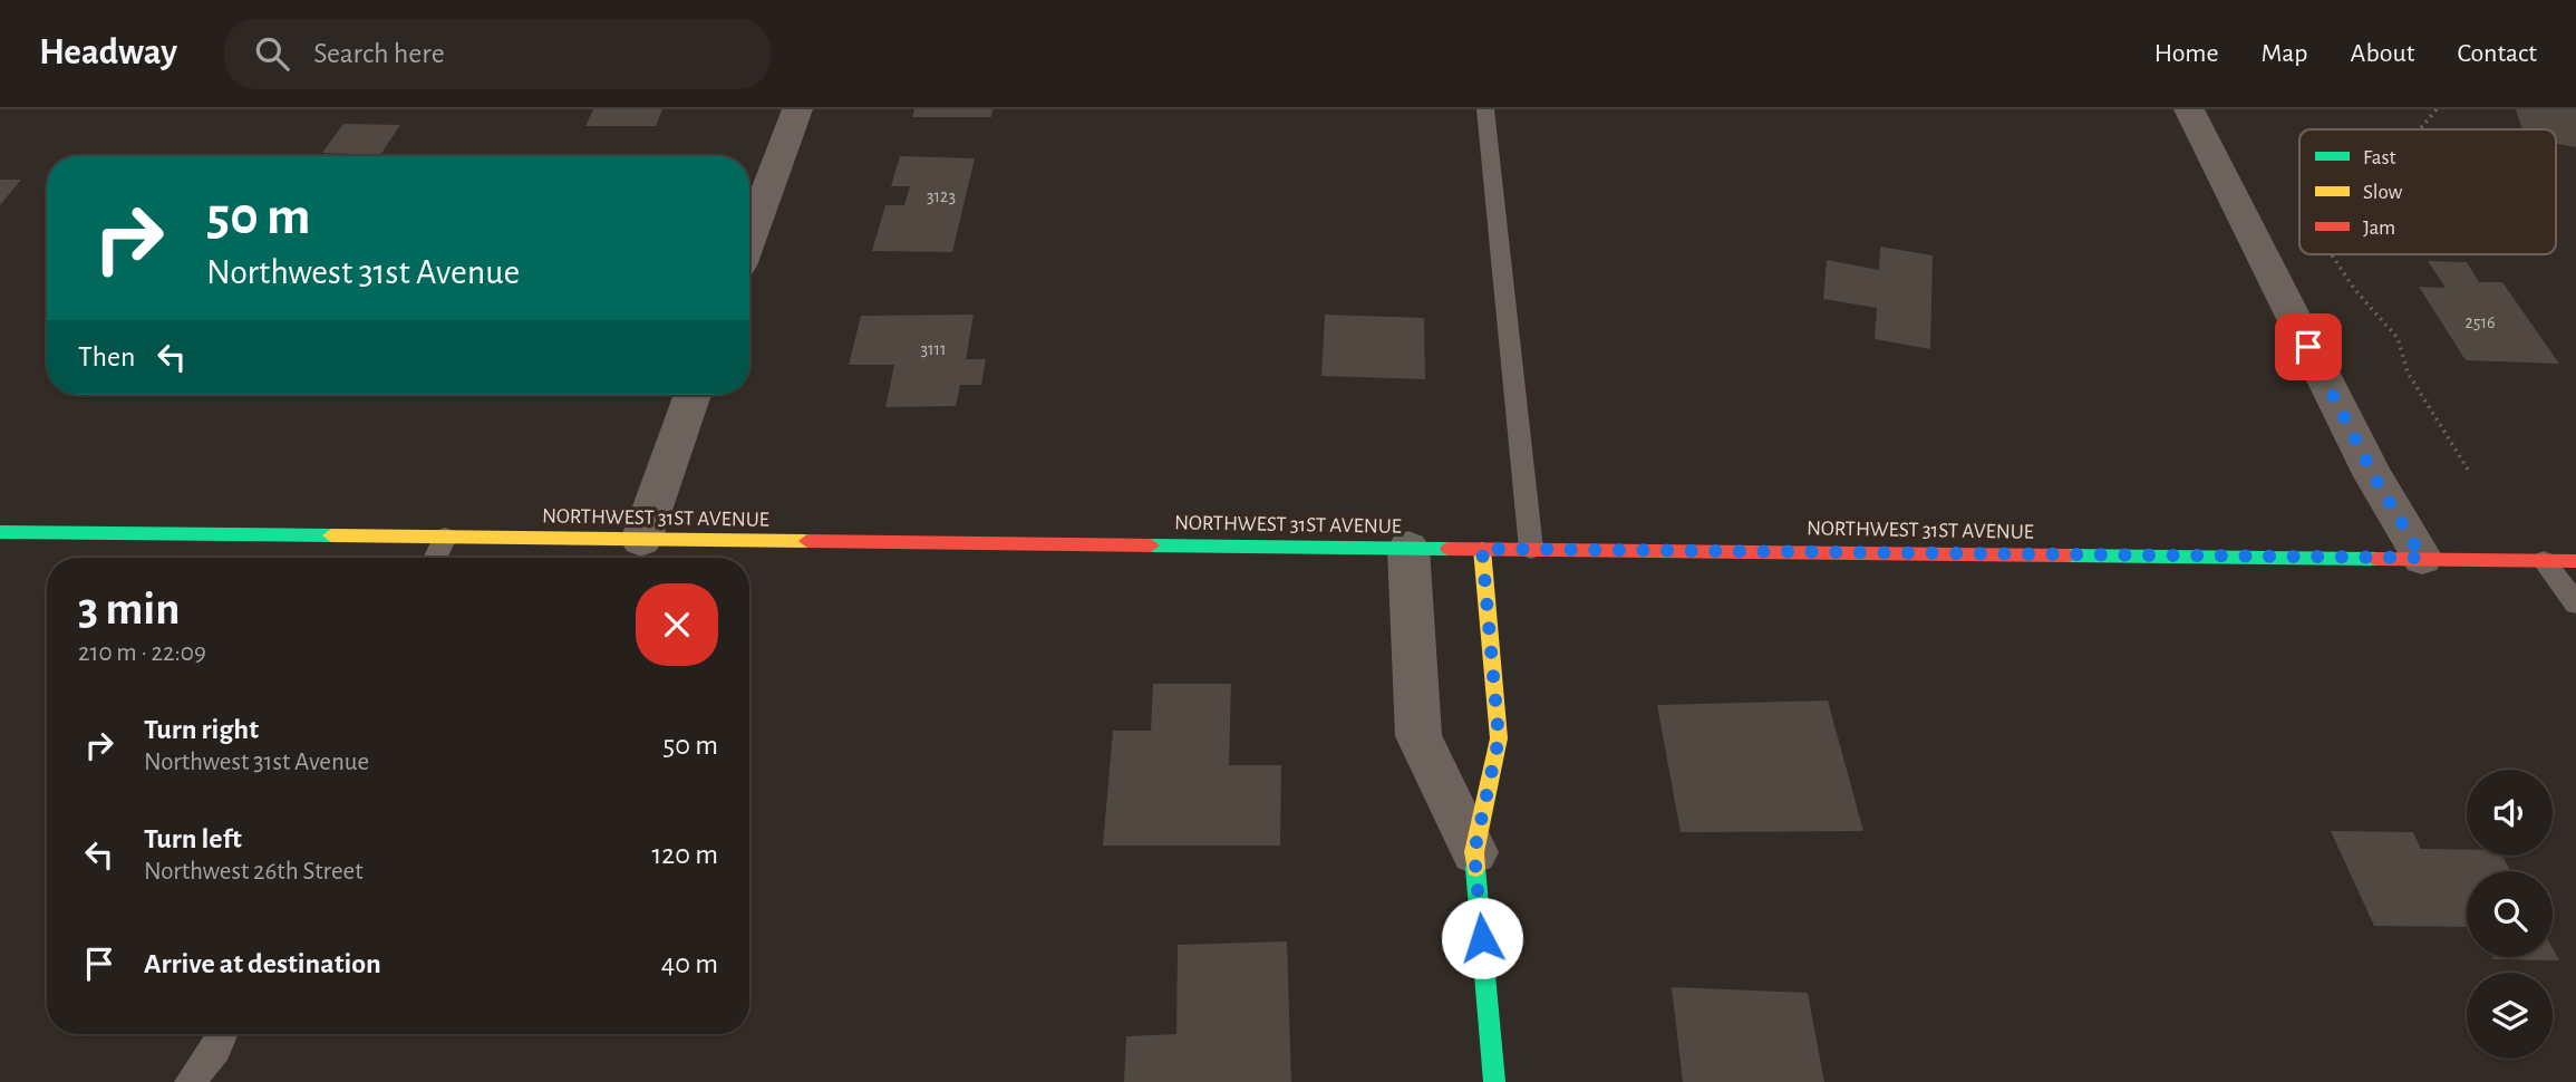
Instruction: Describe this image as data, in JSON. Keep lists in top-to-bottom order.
{
  "streets": {
    "street": ["NORTHWEST 31ST AVENUE"]
  },
  "house_numbers": ["3123", "2516", "3111"],
  "legend": ["Fast", "Slow", "Jam"],
  "page": {
    "header": "Headway",
    "search": "Search here",
    "nav": [
      "Home",
      "Map",
      "About",
      "Contact"
    ],
    "turn": ["50 m", "Northwest 31st Avenue"],
    "then": "Then",
    "heading": ["3 min", "210 m · 22:09"],
    "list": [
      {
        "name": "Turn right",
        "note": "Northwest 31st Avenue",
        "value": "50 m"
      },
      {
        "name": "Turn left",
        "note": "Northwest 26th Street",
        "value": "120 m"
      },
      {
        "name": "Arrive at destination",
        "value": "40 m"
      }
    ]
  }
}
